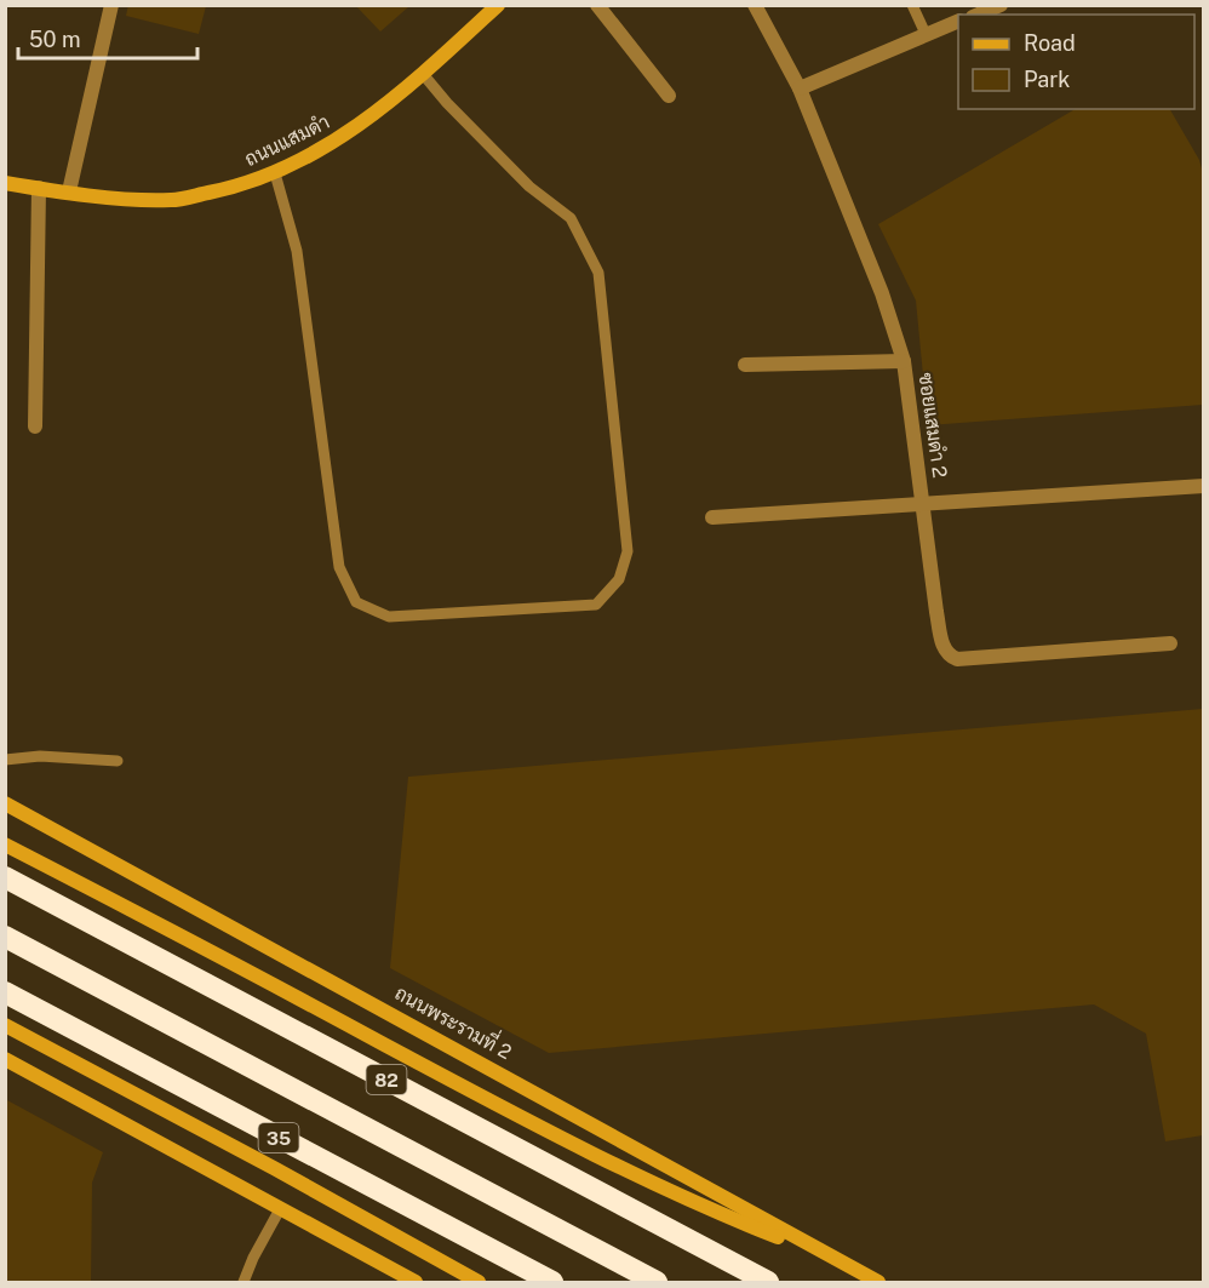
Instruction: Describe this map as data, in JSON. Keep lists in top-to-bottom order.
{
  "streets": {
    "highway": ["82", "35"],
    "main road": ["ถนนแสมดำ", "ถนนพระรามที่ 2"],
    "street": ["ซอยแสมดำ 2"]
  },
  "legend": ["Road", "Park"],
  "scale_bar": "50 m"
}
